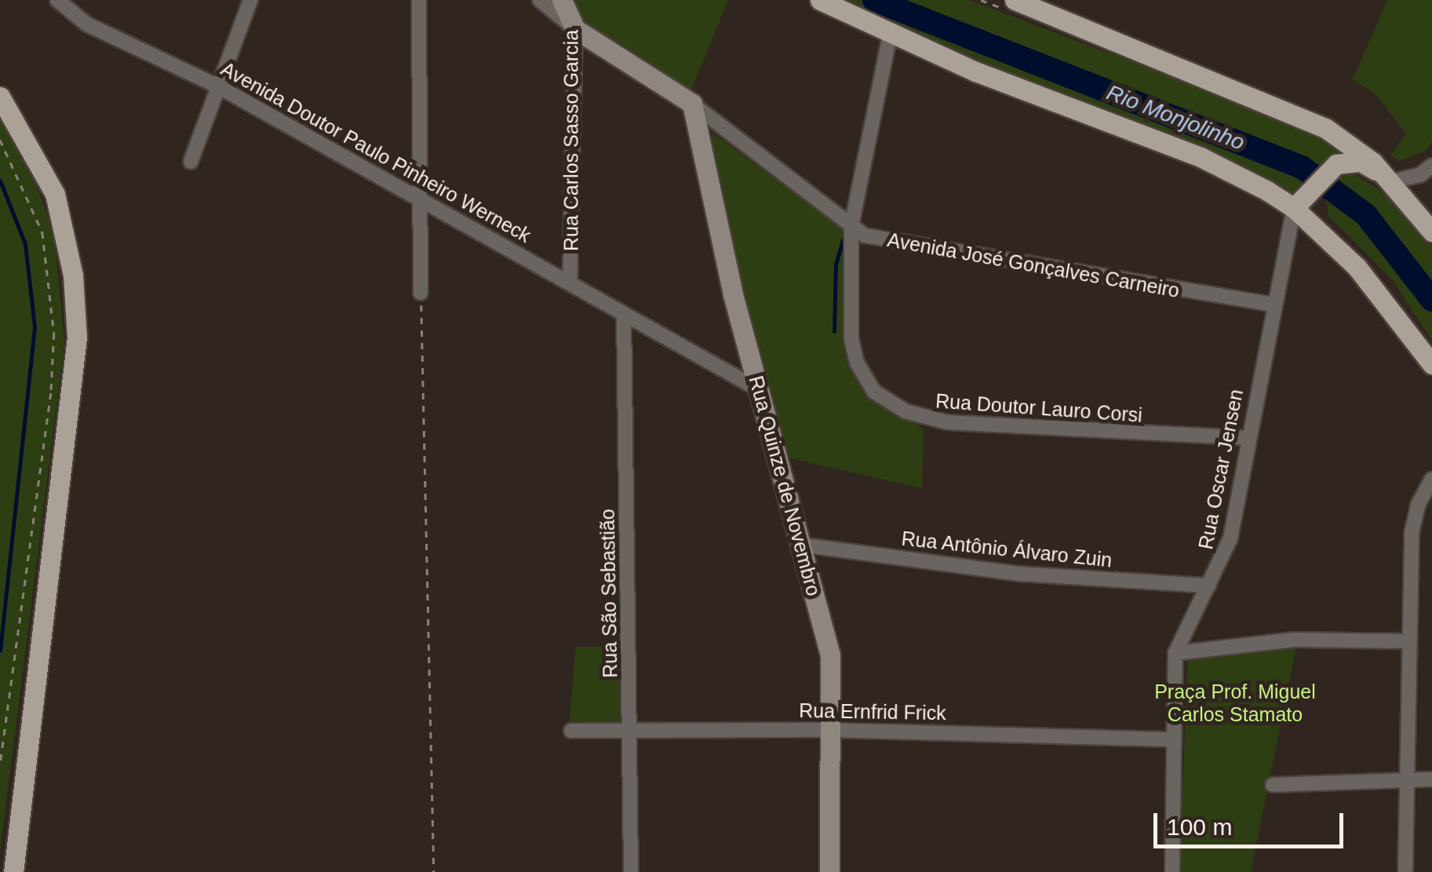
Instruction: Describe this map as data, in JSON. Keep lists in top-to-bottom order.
{
  "streets": {
    "main road": ["Rua Carlos Sasso Garcia", "Avenida José Gonçalves Carneiro", "Rua Quinze de Novembro"],
    "street": [
      "Avenida Doutor Paulo Pinheiro Werneck",
      "Rua Doutor Lauro Corsi",
      "Rua Oscar Jensen",
      "Rua Antônio Álvaro Zuin",
      "Rua São Sebastião",
      "Rua Ernfrid Frick"
    ]
  },
  "crossings": [
    ["Rua Carlos Sasso Garcia", "Avenida Doutor Paulo Pinheiro Werneck"],
    ["Rua Carlos Sasso Garcia", "Avenida José Gonçalves Carneiro"],
    ["Avenida Doutor Paulo Pinheiro Werneck", "Rua Quinze de Novembro"],
    ["Avenida Doutor Paulo Pinheiro Werneck", "Rua São Sebastião"],
    ["Avenida José Gonçalves Carneiro", "Rua Doutor Lauro Corsi"],
    ["Avenida José Gonçalves Carneiro", "Rua Oscar Jensen"],
    ["Avenida José Gonçalves Carneiro", "Rua Quinze de Novembro"],
    ["Rua Doutor Lauro Corsi", "Rua Oscar Jensen"],
    ["Rua Oscar Jensen", "Rua Antônio Álvaro Zuin"],
    ["Rua Oscar Jensen", "Rua Ernfrid Frick"],
    ["Rua Quinze de Novembro", "Rua Antônio Álvaro Zuin"],
    ["Rua Quinze de Novembro", "Rua Ernfrid Frick"],
    ["Rua São Sebastião", "Rua Ernfrid Frick"]
  ],
  "water": ["Rio Monjolinho"],
  "parks": ["Praça Prof. Miguel Carlos Stamato"],
  "scale_bar": "100 m"
}
